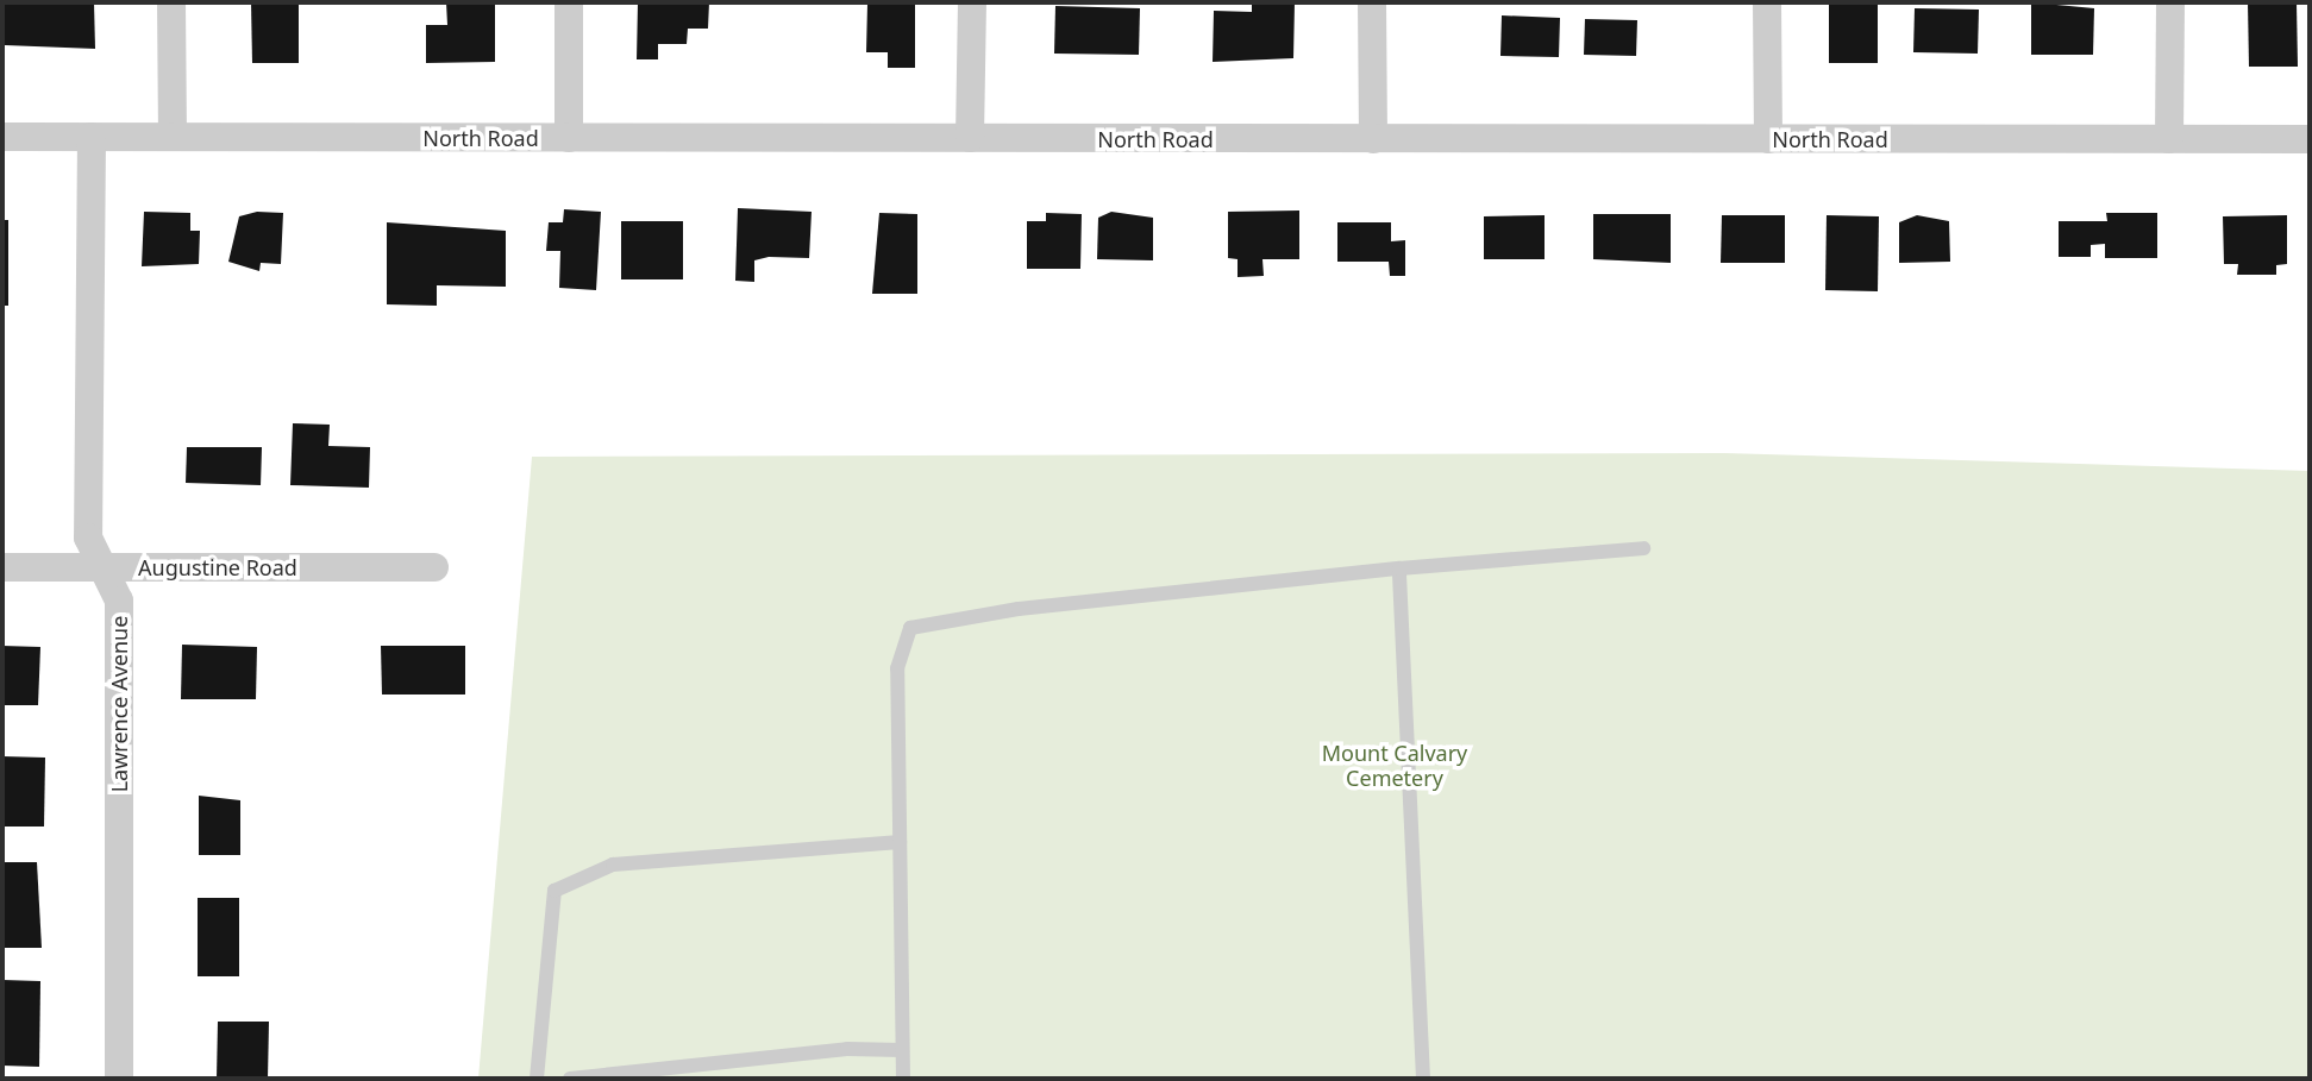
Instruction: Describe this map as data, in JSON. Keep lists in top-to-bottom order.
{
  "streets": {
    "street": ["North Road", "Augustine Road", "Lawrence Avenue"]
  },
  "crossings": [
    ["North Road", "Lawrence Avenue"],
    ["Augustine Road", "Lawrence Avenue"]
  ],
  "parks": ["Mount Calvary Cemetery"]
}
